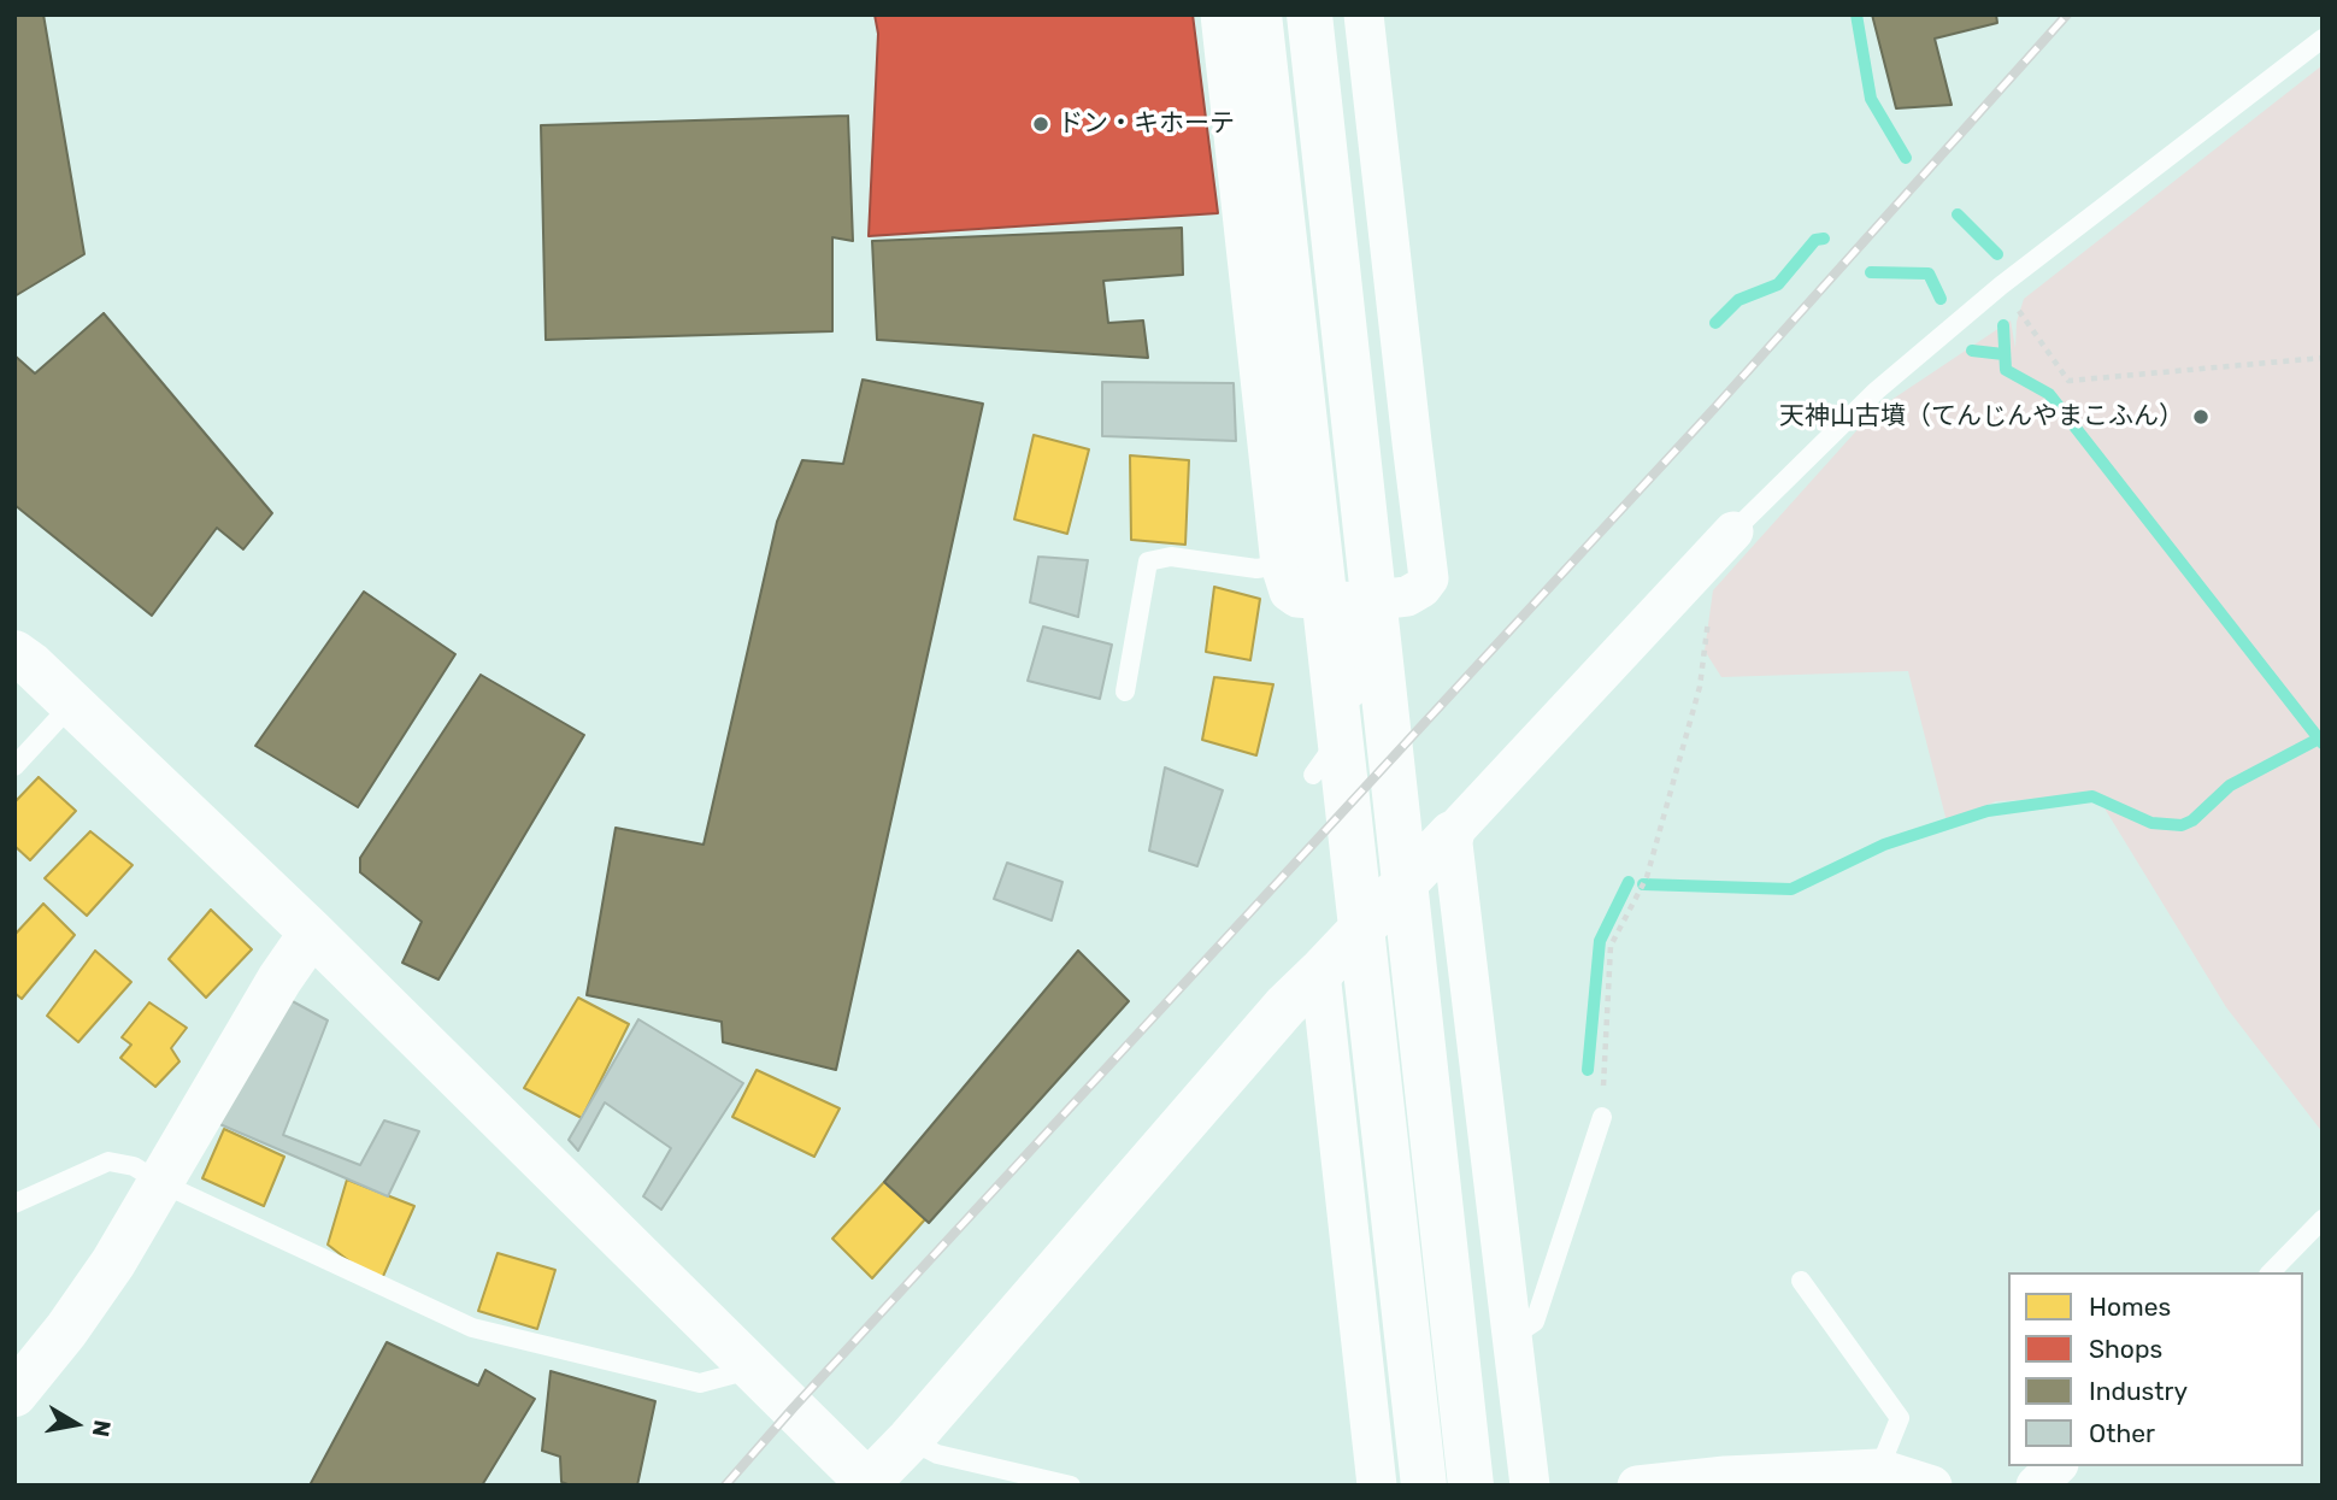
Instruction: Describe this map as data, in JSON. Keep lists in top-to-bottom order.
{
  "places": ["ドン・キホーテ", "天神山古墳（てんじんやまこふん）"],
  "legend": [
    "Homes",
    "Shops",
    "Industry",
    "Other"
  ],
  "north": "right"
}
